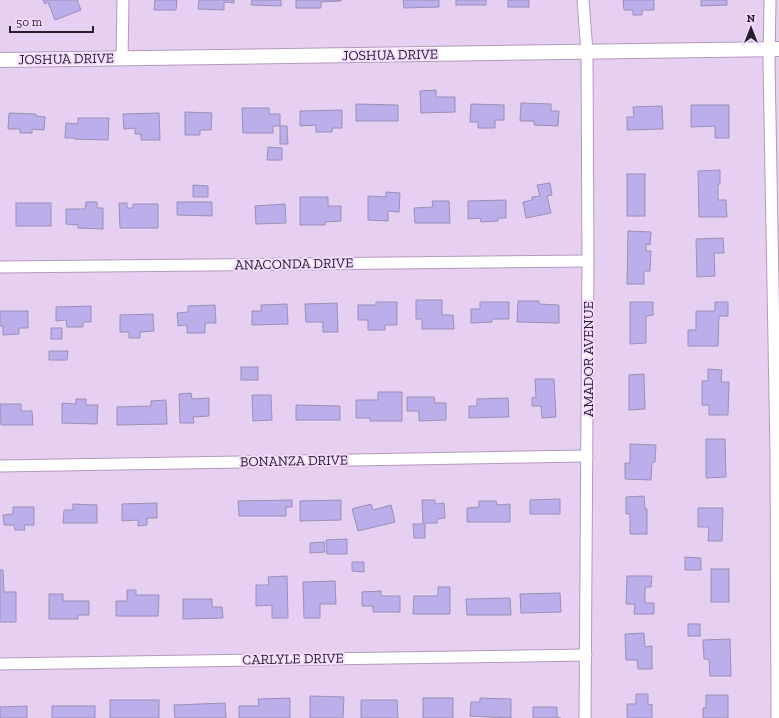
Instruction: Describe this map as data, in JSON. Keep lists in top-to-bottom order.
{
  "streets": {
    "street": [
      "JOSHUA DRIVE",
      "ANACONDA DRIVE",
      "AMADOR AVENUE",
      "BONANZA DRIVE",
      "CARLYLE DRIVE"
    ]
  },
  "crossings": [
    ["JOSHUA DRIVE", "AMADOR AVENUE"],
    ["ANACONDA DRIVE", "AMADOR AVENUE"],
    ["AMADOR AVENUE", "BONANZA DRIVE"],
    ["AMADOR AVENUE", "CARLYLE DRIVE"]
  ],
  "scale_bar": "50 m",
  "north": "top"
}
